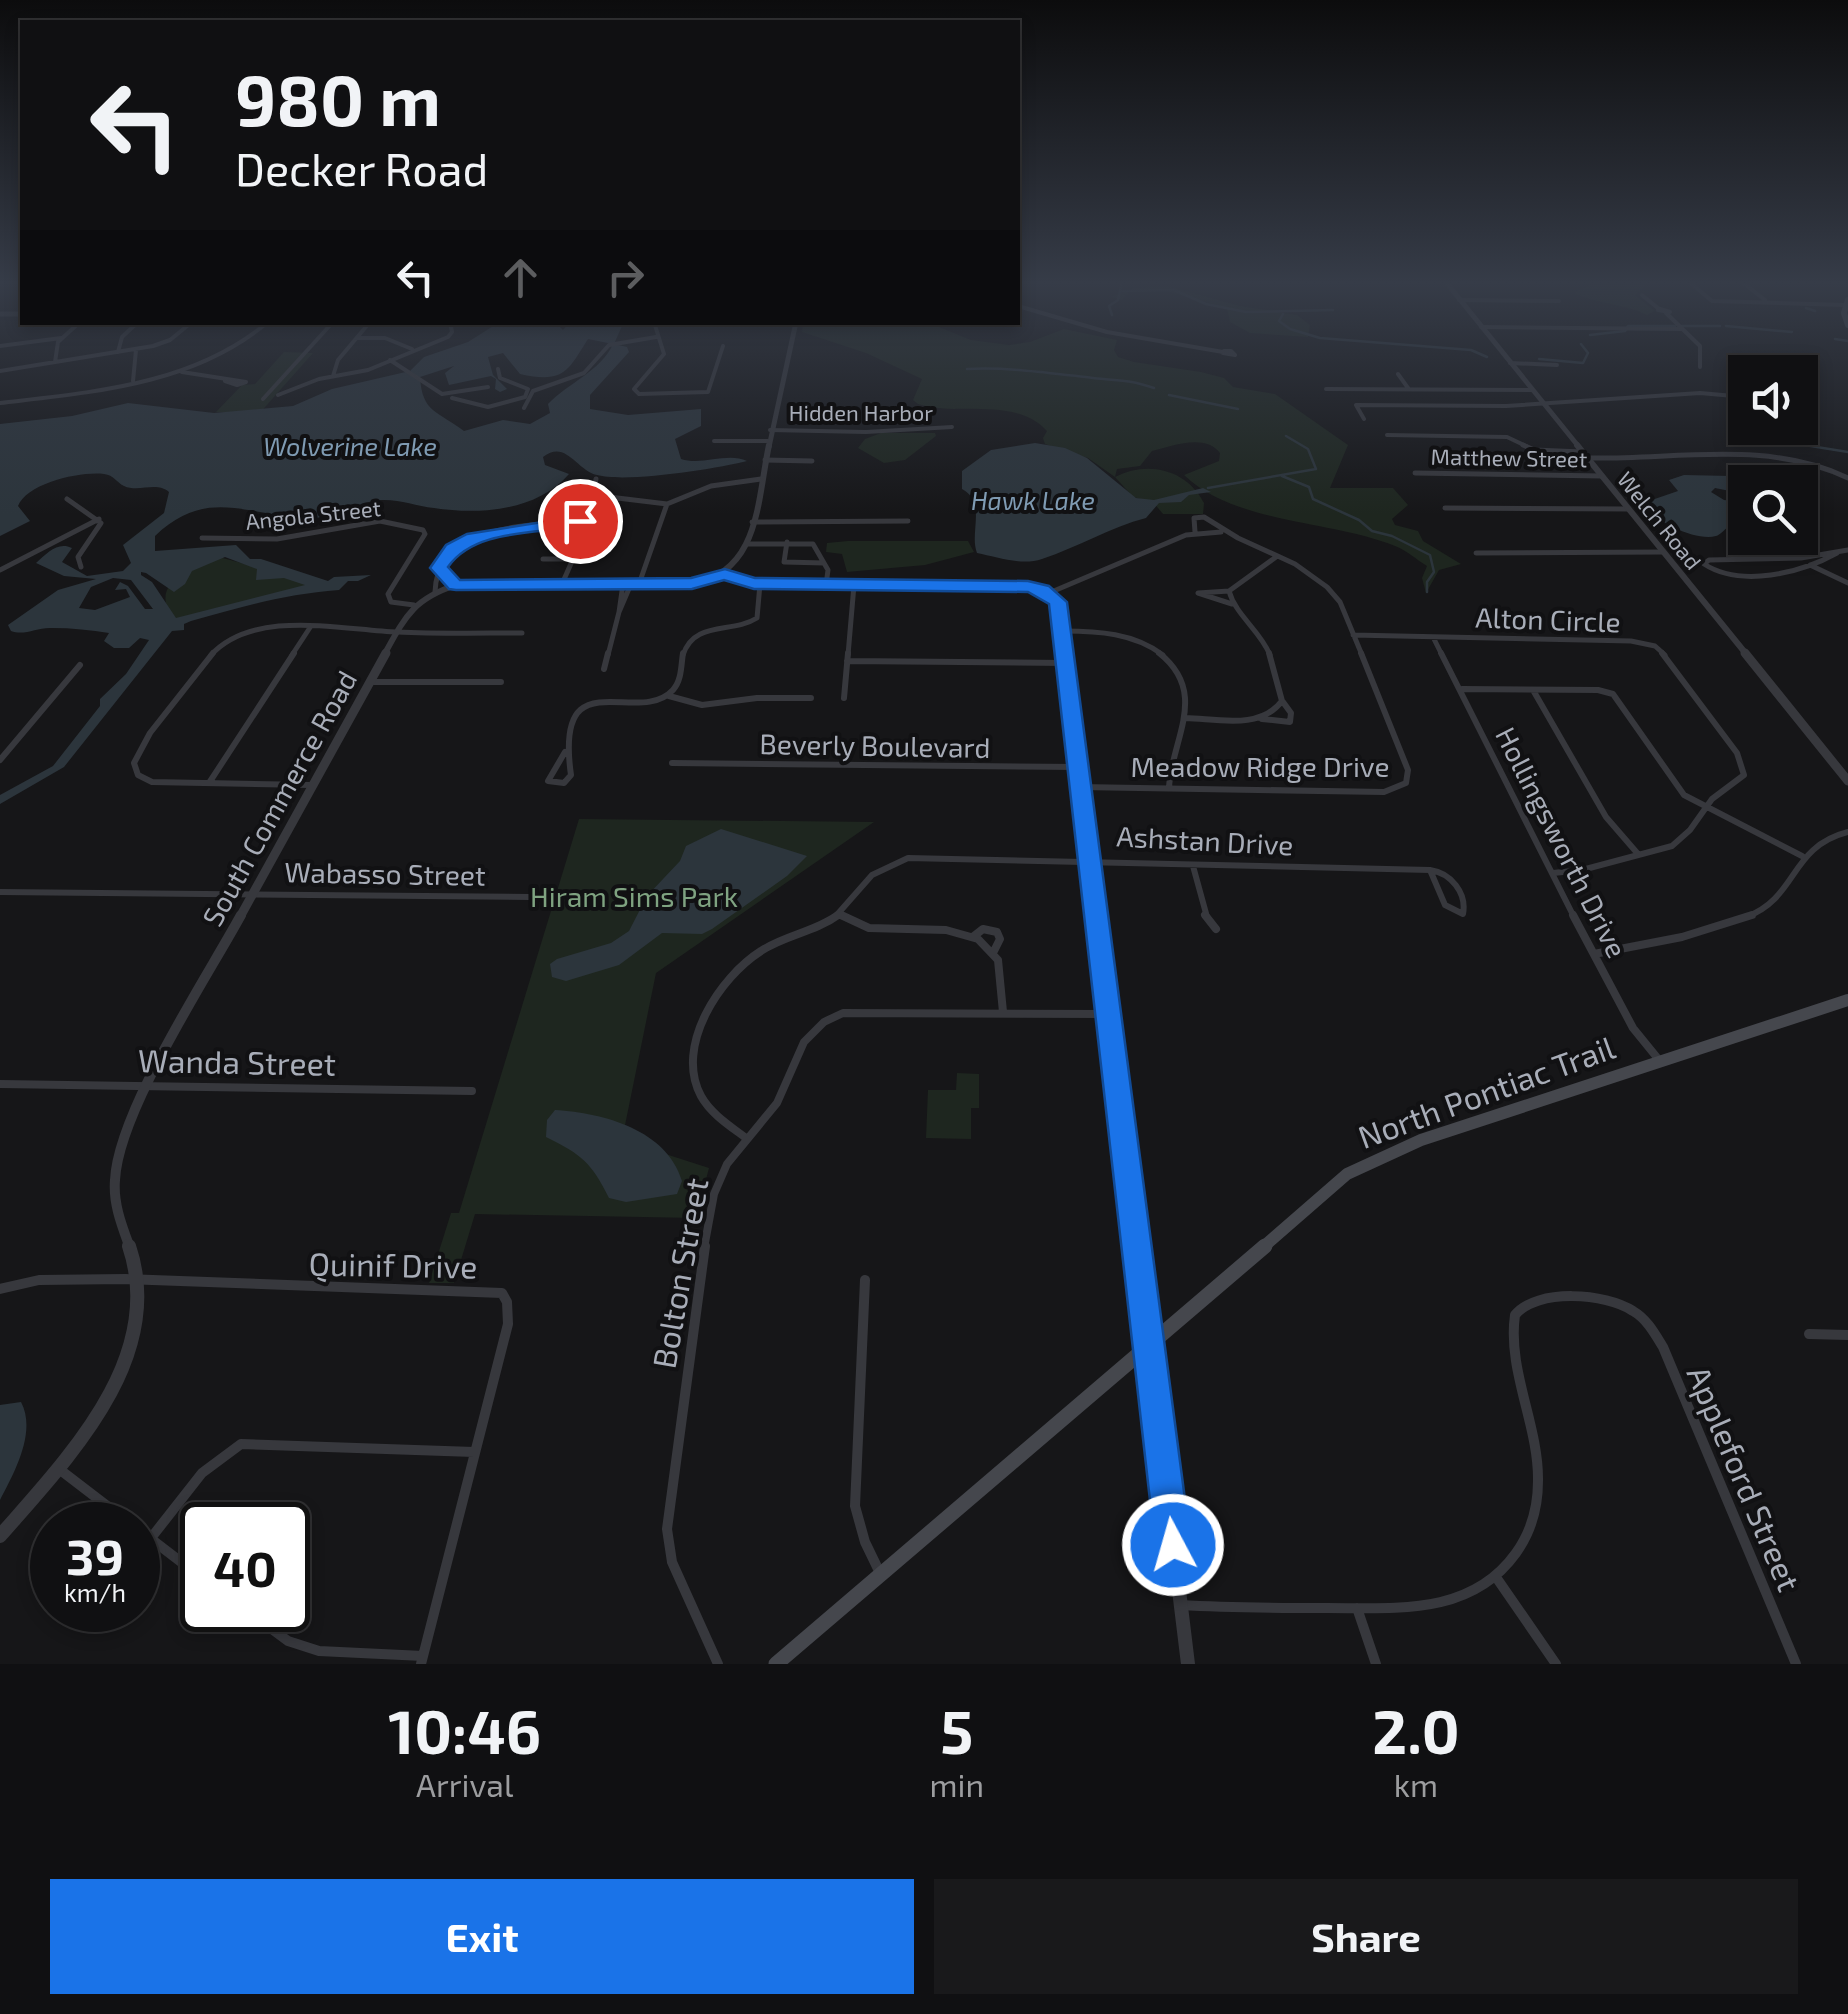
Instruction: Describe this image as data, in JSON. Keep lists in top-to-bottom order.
{
  "streets": {
    "main road": ["North Pontiac Trail"],
    "street": [
      "Hidden Harbor",
      "Matthew Street",
      "Angola Street",
      "Welch Road",
      "Alton Circle",
      "Beverly Boulevard",
      "Meadow Ridge Drive",
      "South Commerce Road",
      "Ashstan Drive",
      "Hollingsworth Drive",
      "Wabasso Street",
      "Wanda Street",
      "Quinif Drive",
      "Bolton Street",
      "Appleford Street"
    ]
  },
  "crossings": [
    ["Matthew Street", "Welch Road"],
    ["Angola Street", "South Commerce Road"],
    ["Alton Circle", "Meadow Ridge Drive"],
    ["Alton Circle", "Hollingsworth Drive"],
    ["South Commerce Road", "Wabasso Street"],
    ["South Commerce Road", "Wanda Street"],
    ["South Commerce Road", "Quinif Drive"],
    ["Ashstan Drive", "Bolton Street"],
    ["Hollingsworth Drive", "North Pontiac Trail"]
  ],
  "water": ["Wolverine Lake", "Hawk Lake"],
  "parks": ["Hiram Sims Park"],
  "page": {
    "turn": ["980 m", "Decker Road"],
    "speed": "39 km/h",
    "limit": "40",
    "eta": [
      "10:46",
      "Arrival",
      "5",
      "min",
      "2.0",
      "km"
    ],
    "buttons": ["Exit", "Share"]
  }
}
